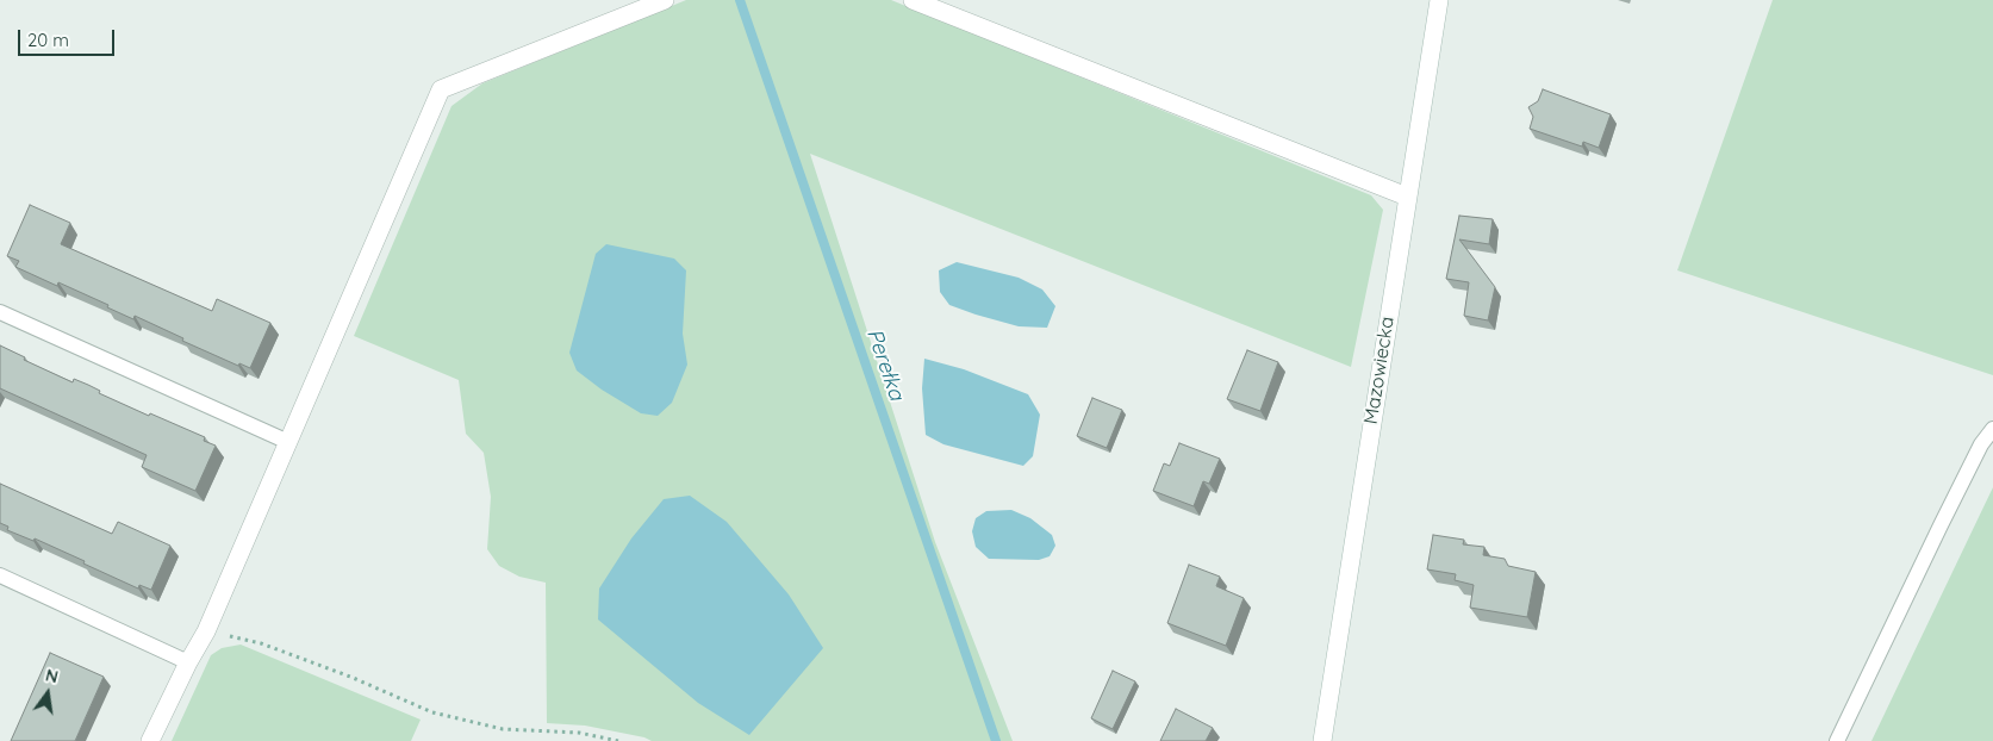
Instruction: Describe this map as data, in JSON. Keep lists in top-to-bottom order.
{
  "streets": {
    "street": ["Mazowiecka"]
  },
  "water": ["Perełka"],
  "scale_bar": "20 m",
  "north": "top"
}
